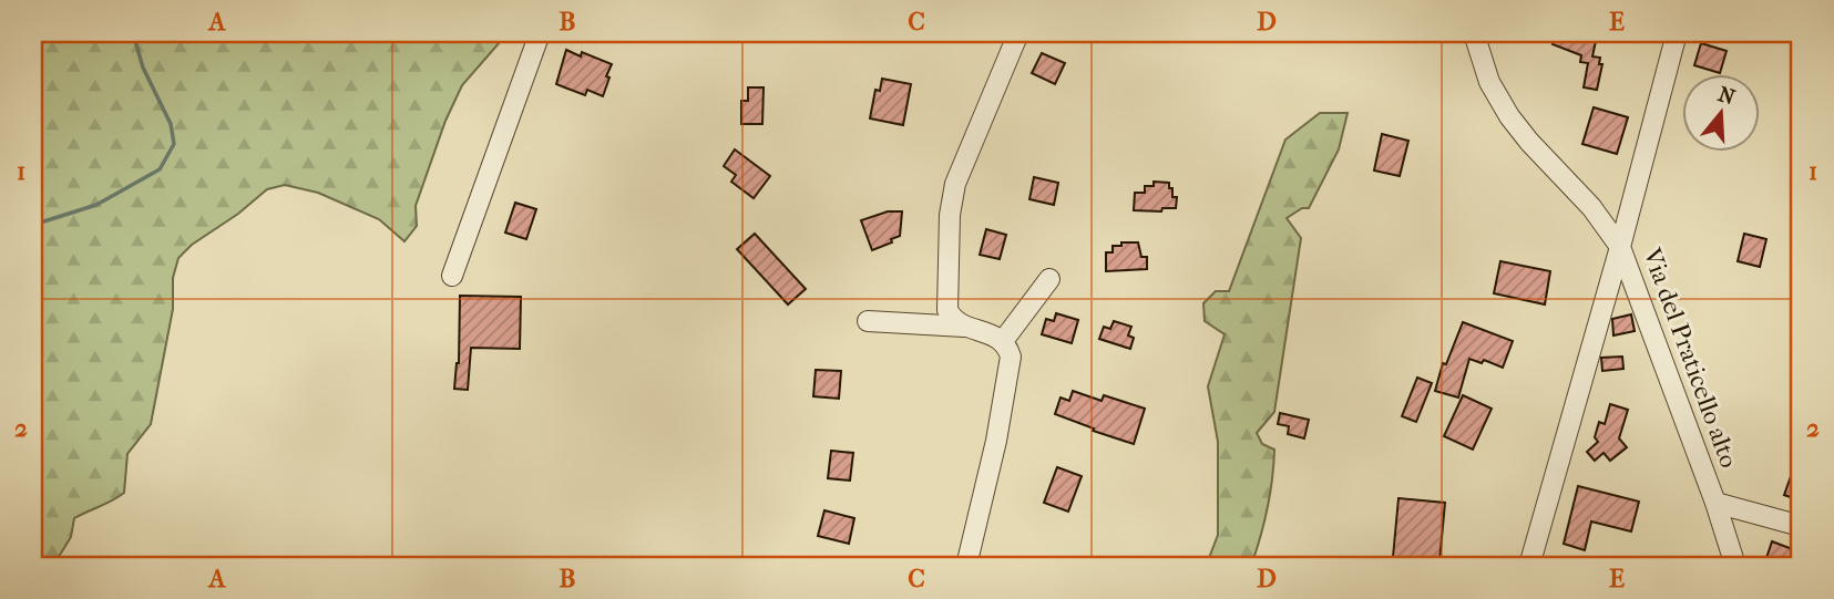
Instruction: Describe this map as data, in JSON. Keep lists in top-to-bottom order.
{
  "streets": {
    "street": ["Via del Praticello alto"]
  },
  "north": "top",
  "grid": {
    "columns": [
      "A",
      "B",
      "C",
      "D",
      "E"
    ],
    "rows": ["1", "2"]
  }
}
